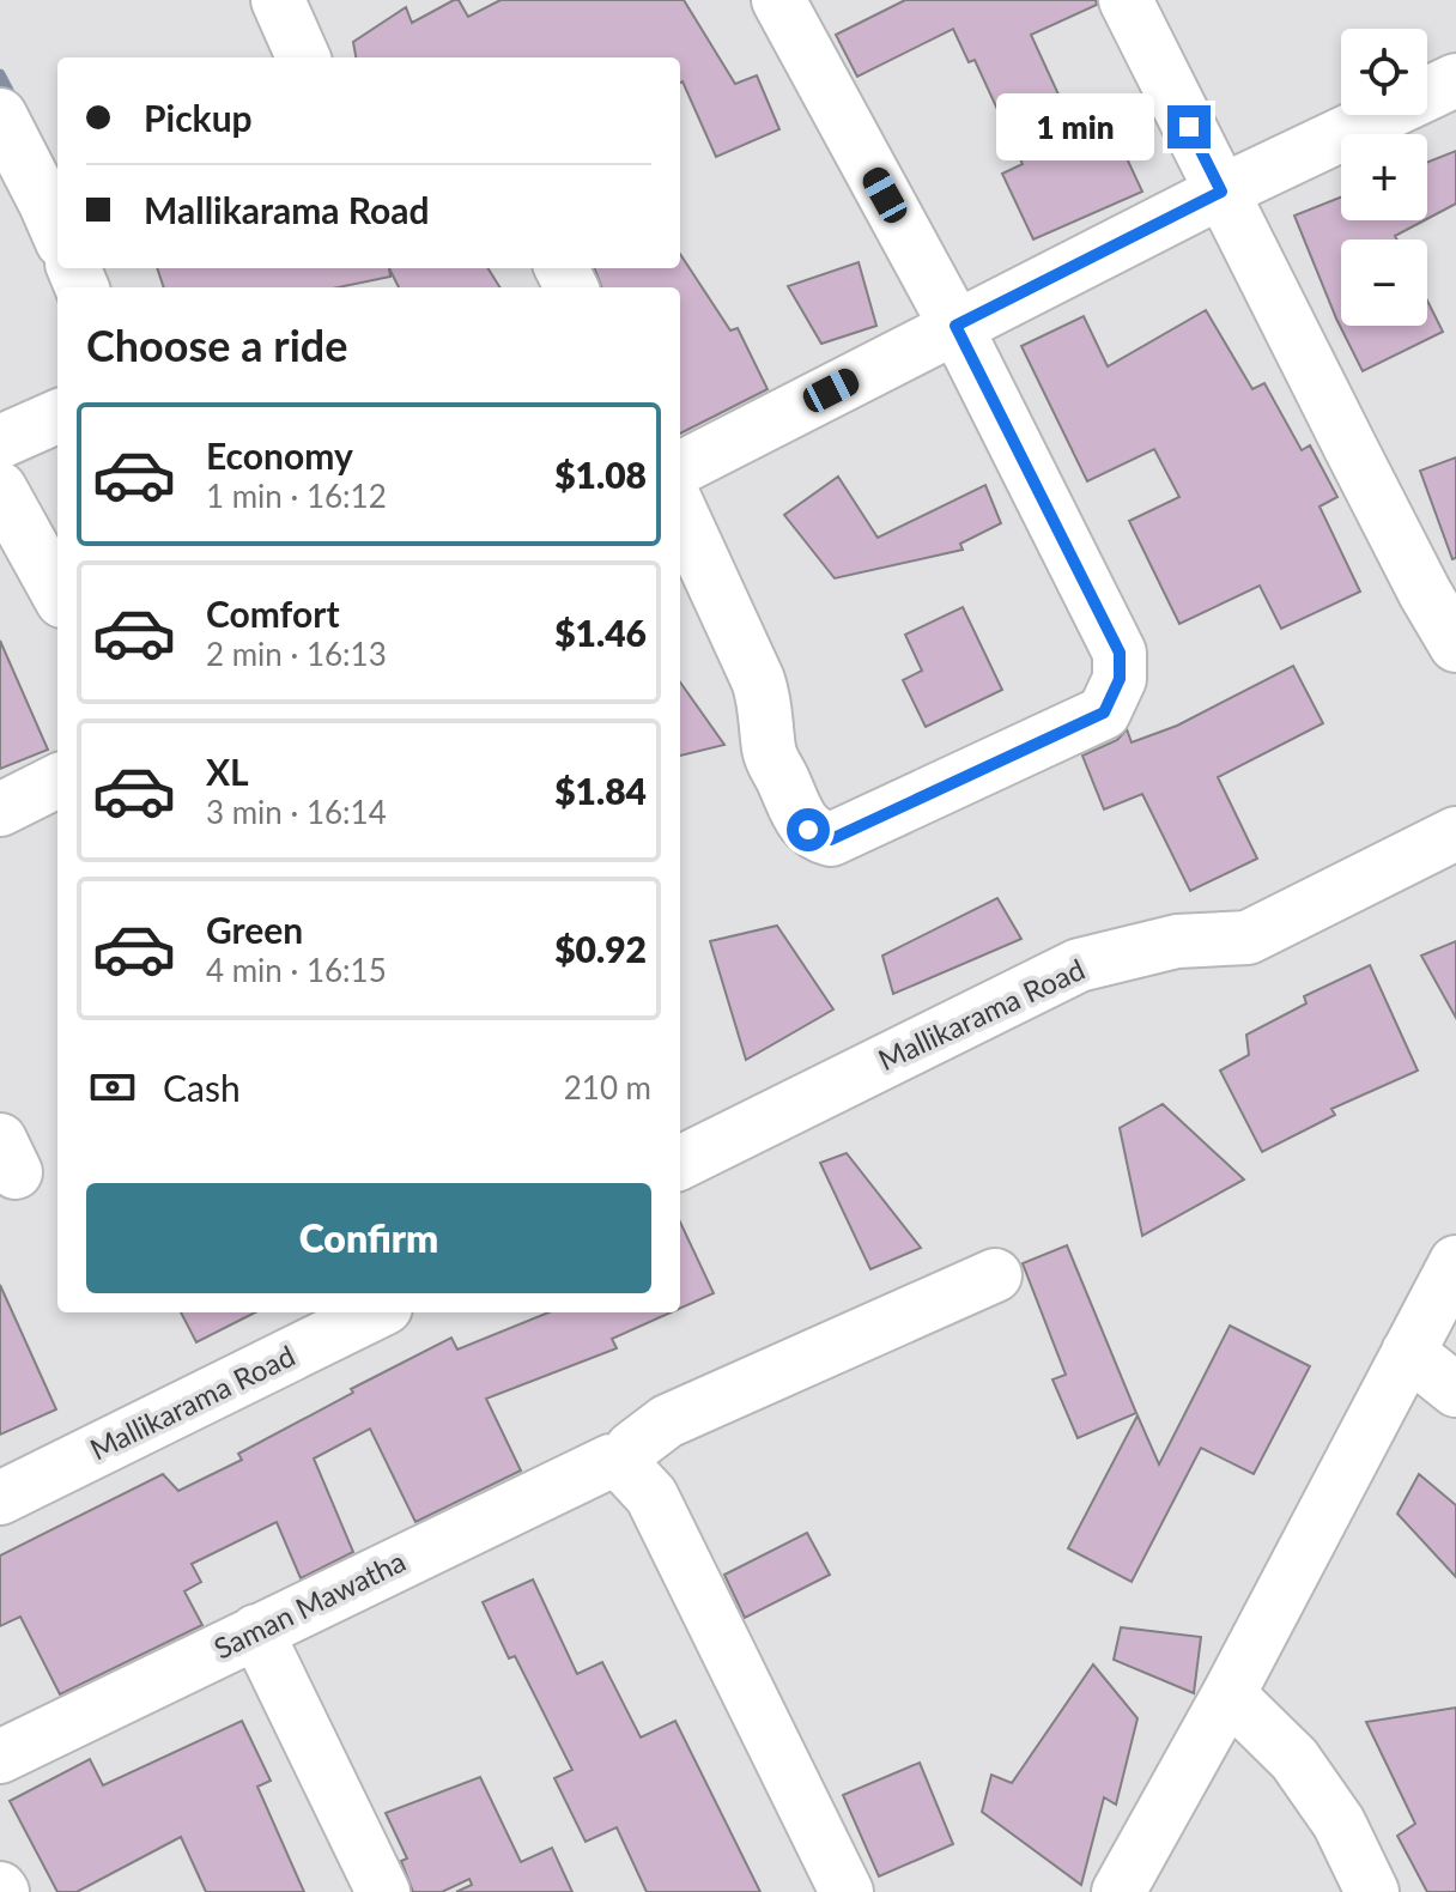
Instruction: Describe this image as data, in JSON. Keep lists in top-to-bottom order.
{
  "streets": {
    "street": ["Mallikarama Road", "Saman Mawatha"]
  },
  "page": {
    "map_buttons": ["+", "−"],
    "banner": ["Pickup", "Mallikarama Road"],
    "bubble": "1 min",
    "heading": "Choose a ride",
    "list": [
      {
        "name": "Economy",
        "note": "1 min · 16:12",
        "value": "$1.08"
      },
      {
        "name": "Comfort",
        "note": "2 min · 16:13",
        "value": "$1.46"
      },
      {
        "name": "XL",
        "note": "3 min · 16:14",
        "value": "$1.84"
      },
      {
        "name": "Green",
        "note": "4 min · 16:15",
        "value": "$0.92"
      }
    ],
    "pay": ["Cash", "210 m"],
    "buttons": "Confirm"
  }
}
